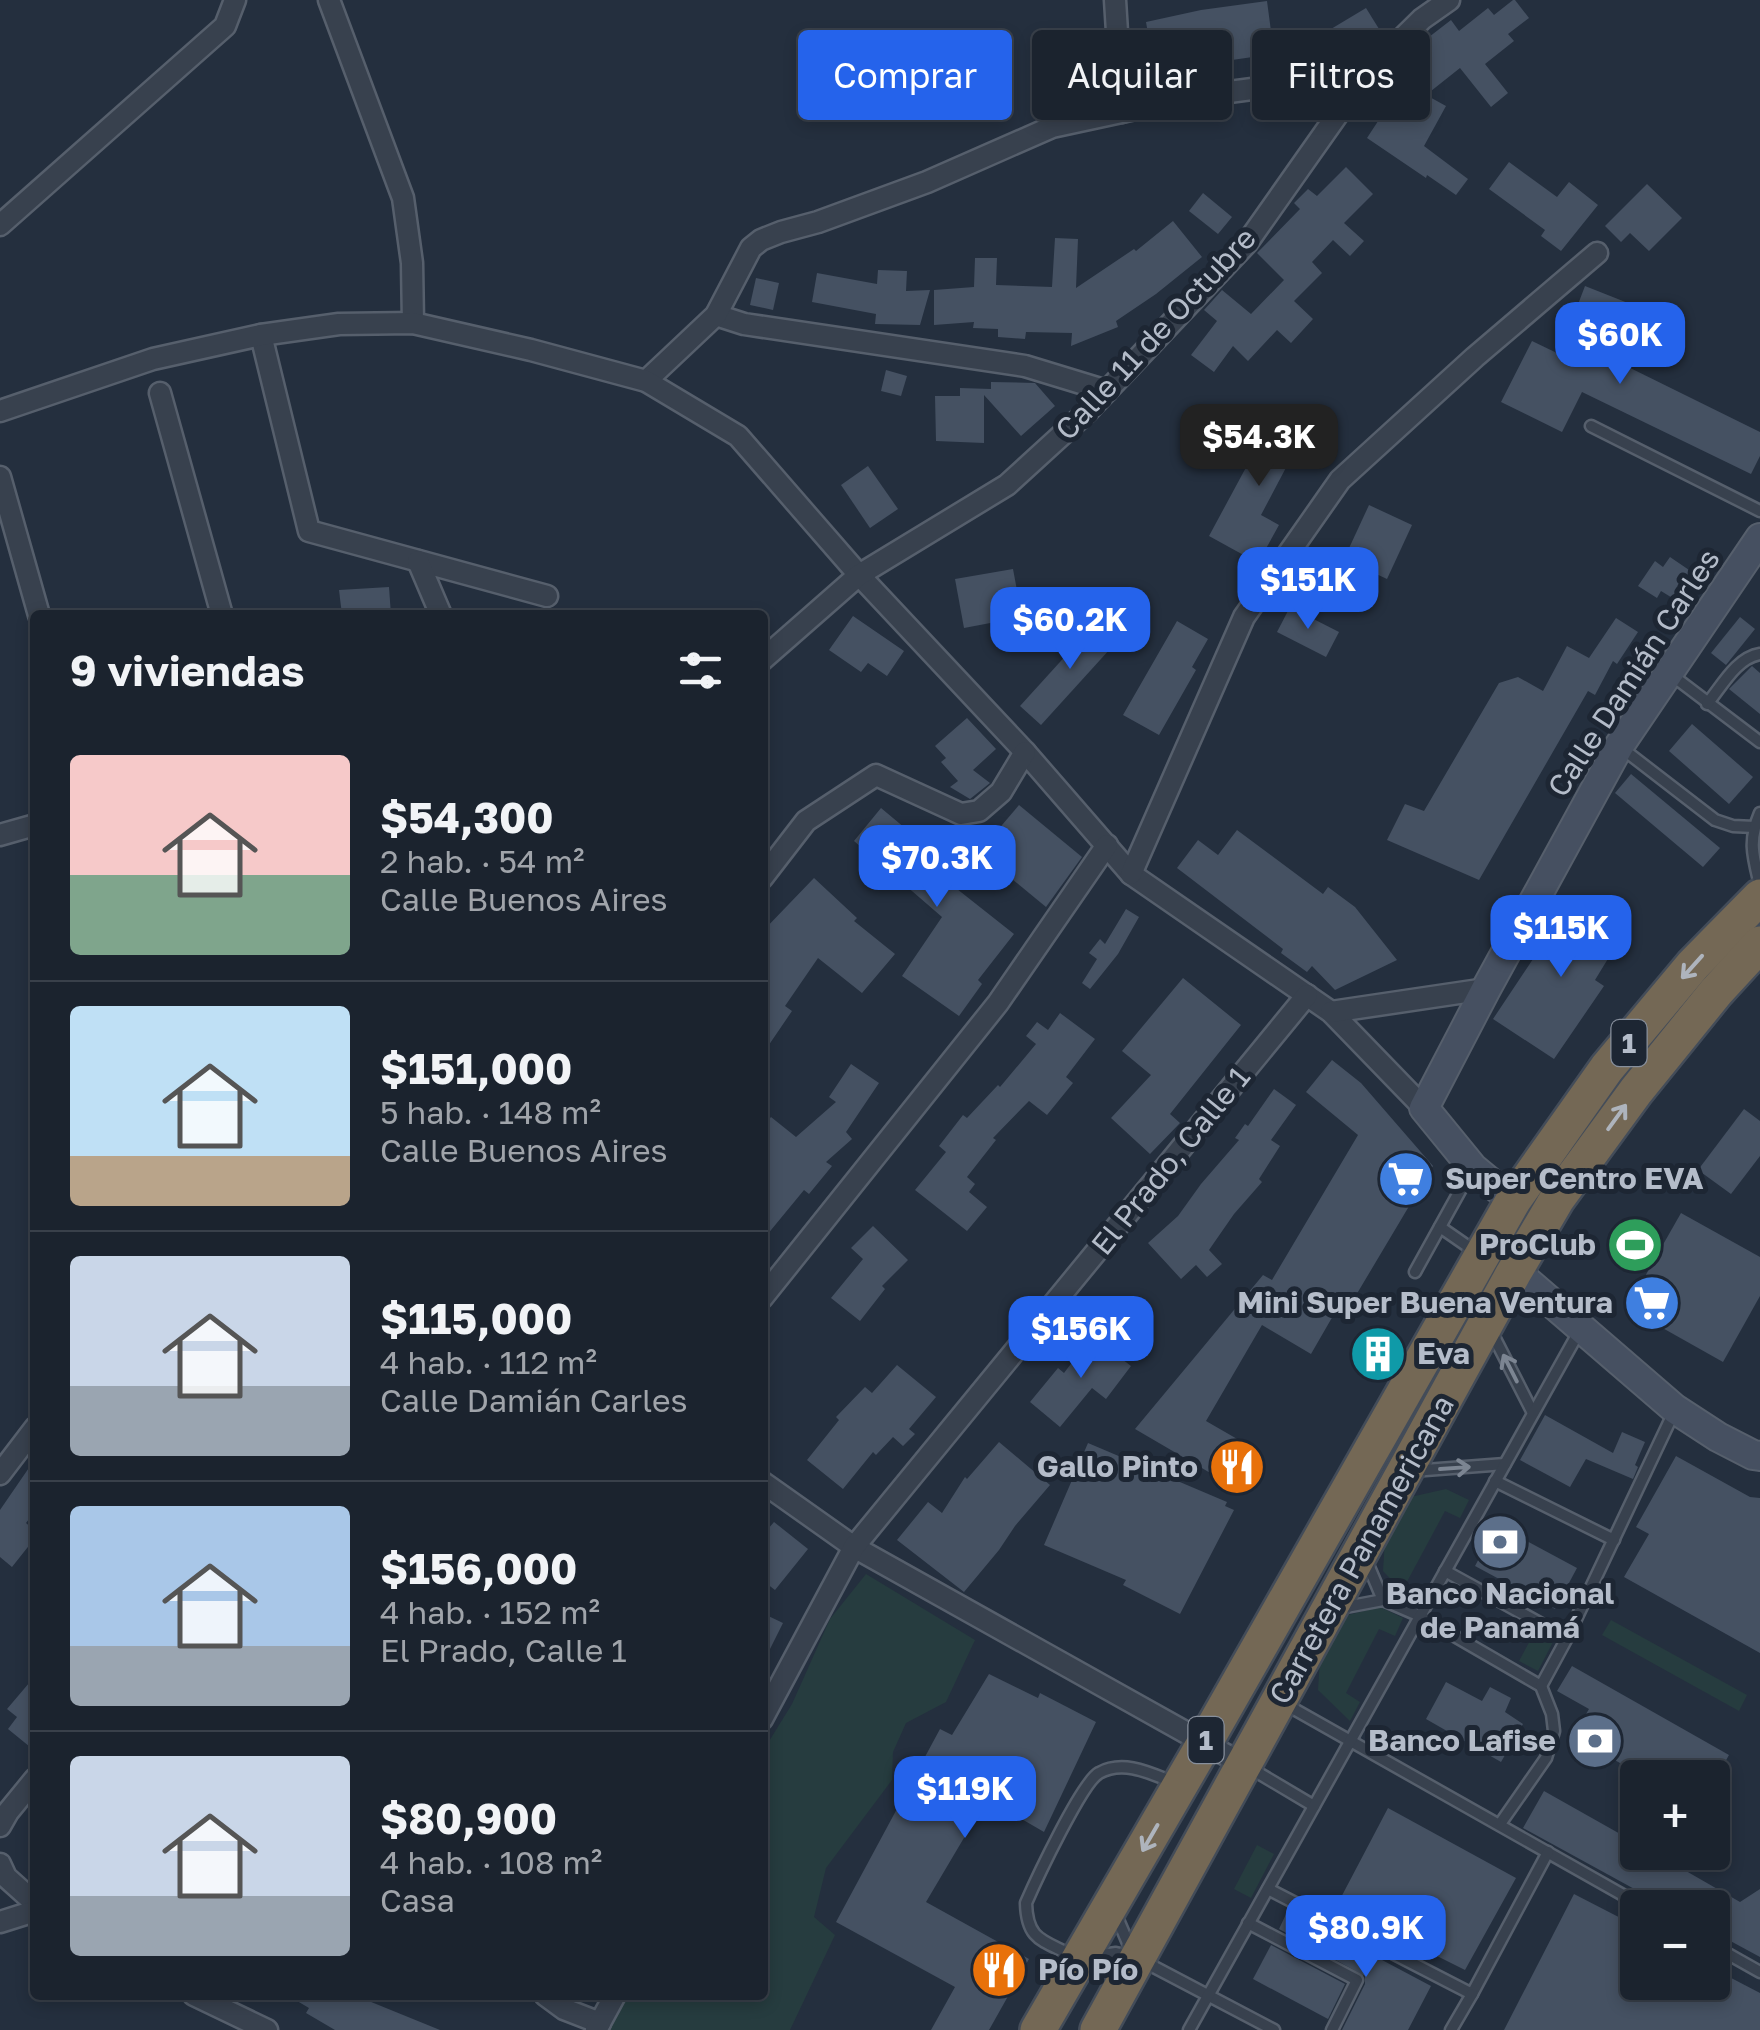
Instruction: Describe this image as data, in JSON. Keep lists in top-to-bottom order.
{
  "streets": {
    "highway": ["1", "Carretera Panamericana"],
    "street": ["Calle 11 de Octubre", "Calle Damián Carles", "El Prado, Calle 1"]
  },
  "crossings": [
    ["1", "Carretera Panamericana"]
  ],
  "places": {
    "supermarket": ["Super Centro EVA", "Mini Super Buena Ventura"],
    "sports": ["ProClub"],
    "building": ["Eva"],
    "restaurant": ["Gallo Pinto", "Pío Pío"],
    "bank": ["Banco Nacional de Panamá", "Banco Lafise"]
  },
  "page": {
    "chip": ["Comprar", "Alquilar", "Filtros"],
    "price": [
      "$60K",
      "$54.3K",
      "$151K",
      "$60.2K",
      "$70.3K",
      "$115K",
      "$156K",
      "$119K",
      "$80.9K"
    ],
    "heading": "9 viviendas",
    "list": [
      {
        "name": "$54,300",
        "note": "2 hab. · 54 m² · Calle Buenos Aires"
      },
      {
        "name": "$151,000",
        "note": "5 hab. · 148 m² · Calle Buenos Aires"
      },
      {
        "name": "$115,000",
        "note": "4 hab. · 112 m² · Calle Damián Carles"
      },
      {
        "name": "$156,000",
        "note": "4 hab. · 152 m² · El Prado, Calle 1"
      },
      {
        "name": "$80,900",
        "note": "4 hab. · 108 m² · Casa"
      }
    ],
    "map_buttons": ["+", "−"]
  }
}
